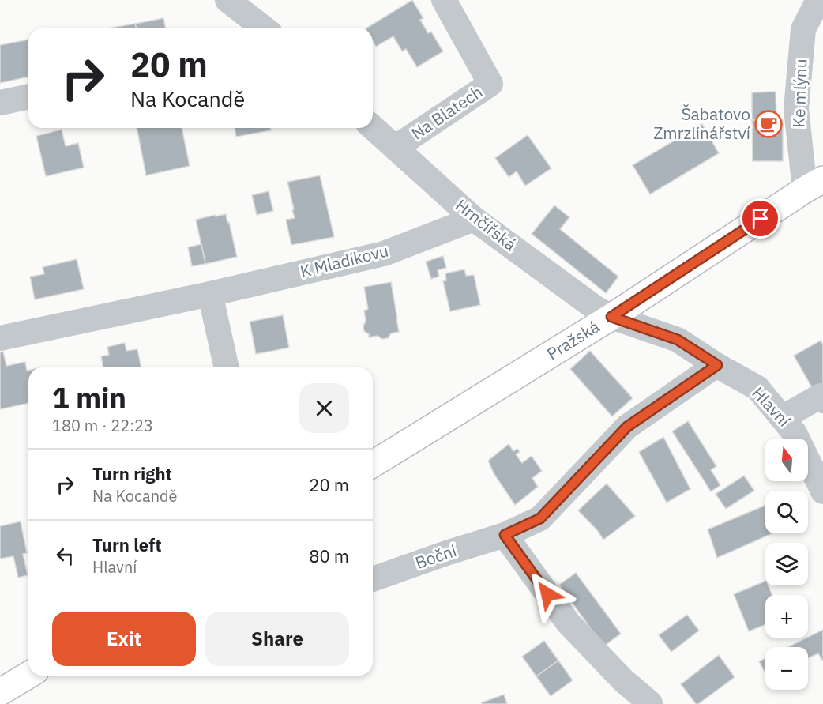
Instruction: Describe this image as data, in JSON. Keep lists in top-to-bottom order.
{
  "streets": {
    "main road": ["Pražská"],
    "street": [
      "Ke mlýnu",
      "Na Blatech",
      "Hrnčířská",
      "K Mladíkovu",
      "Hlavní",
      "Boční"
    ]
  },
  "crossings": [
    ["Ke mlýnu", "Pražská"],
    ["Na Blatech", "Hrnčířská"],
    ["Hrnčířská", "K Mladíkovu"],
    ["Hrnčířská", "Pražská"],
    ["Hrnčířská", "Hlavní"],
    ["Pražská", "Hlavní"],
    ["Hlavní", "Boční"]
  ],
  "places": {
    "cafe": ["Šabatovo Zmrzlinářství"]
  },
  "north": "top",
  "page": {
    "turn": ["20 m", "Na Kocandě"],
    "heading": ["1 min", "180 m · 22:23"],
    "map_buttons": ["+", "−"],
    "list": [
      {
        "name": "Turn right",
        "note": "Na Kocandě",
        "value": "20 m"
      },
      {
        "name": "Turn left",
        "note": "Hlavní",
        "value": "80 m"
      }
    ],
    "buttons": ["Exit", "Share"]
  }
}
